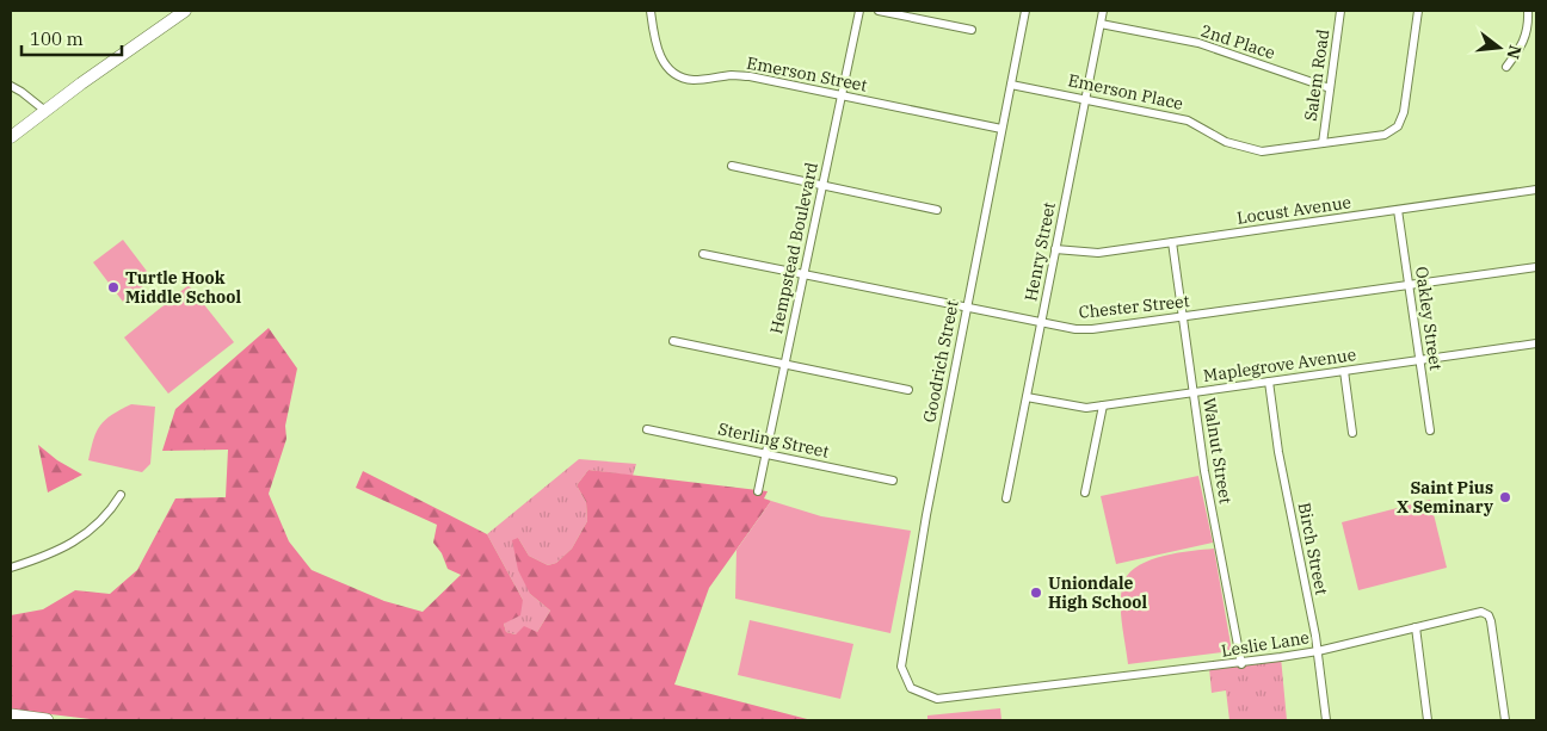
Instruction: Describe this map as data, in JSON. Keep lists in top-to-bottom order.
{
  "streets": {
    "street": [
      "2nd Place",
      "Emerson Street",
      "Salem Road",
      "Emerson Place",
      "Locust Avenue",
      "Hempstead Boulevard",
      "Henry Street",
      "Chester Street",
      "Oakley Street",
      "Goodrich Street",
      "Maplegrove Avenue",
      "Sterling Street",
      "Walnut Street",
      "Birch Street",
      "Leslie Lane"
    ]
  },
  "crossings": [
    ["2nd Place", "Salem Road"],
    ["2nd Place", "Henry Street"],
    ["Emerson Street", "Hempstead Boulevard"],
    ["Emerson Street", "Goodrich Street"],
    ["Salem Road", "Emerson Place"],
    ["Emerson Place", "Henry Street"],
    ["Emerson Place", "Goodrich Street"],
    ["Locust Avenue", "Henry Street"],
    ["Locust Avenue", "Oakley Street"],
    ["Locust Avenue", "Walnut Street"],
    ["Hempstead Boulevard", "Chester Street"],
    ["Hempstead Boulevard", "Sterling Street"],
    ["Henry Street", "Chester Street"],
    ["Henry Street", "Maplegrove Avenue"],
    ["Chester Street", "Oakley Street"],
    ["Chester Street", "Goodrich Street"],
    ["Chester Street", "Walnut Street"],
    ["Oakley Street", "Maplegrove Avenue"],
    ["Goodrich Street", "Leslie Lane"],
    ["Maplegrove Avenue", "Walnut Street"],
    ["Maplegrove Avenue", "Birch Street"],
    ["Walnut Street", "Leslie Lane"],
    ["Birch Street", "Leslie Lane"]
  ],
  "places": ["Turtle Hook Middle School", "Saint Pius X Seminary", "Uniondale High School"],
  "scale_bar": "100 m",
  "north": "right"
}
